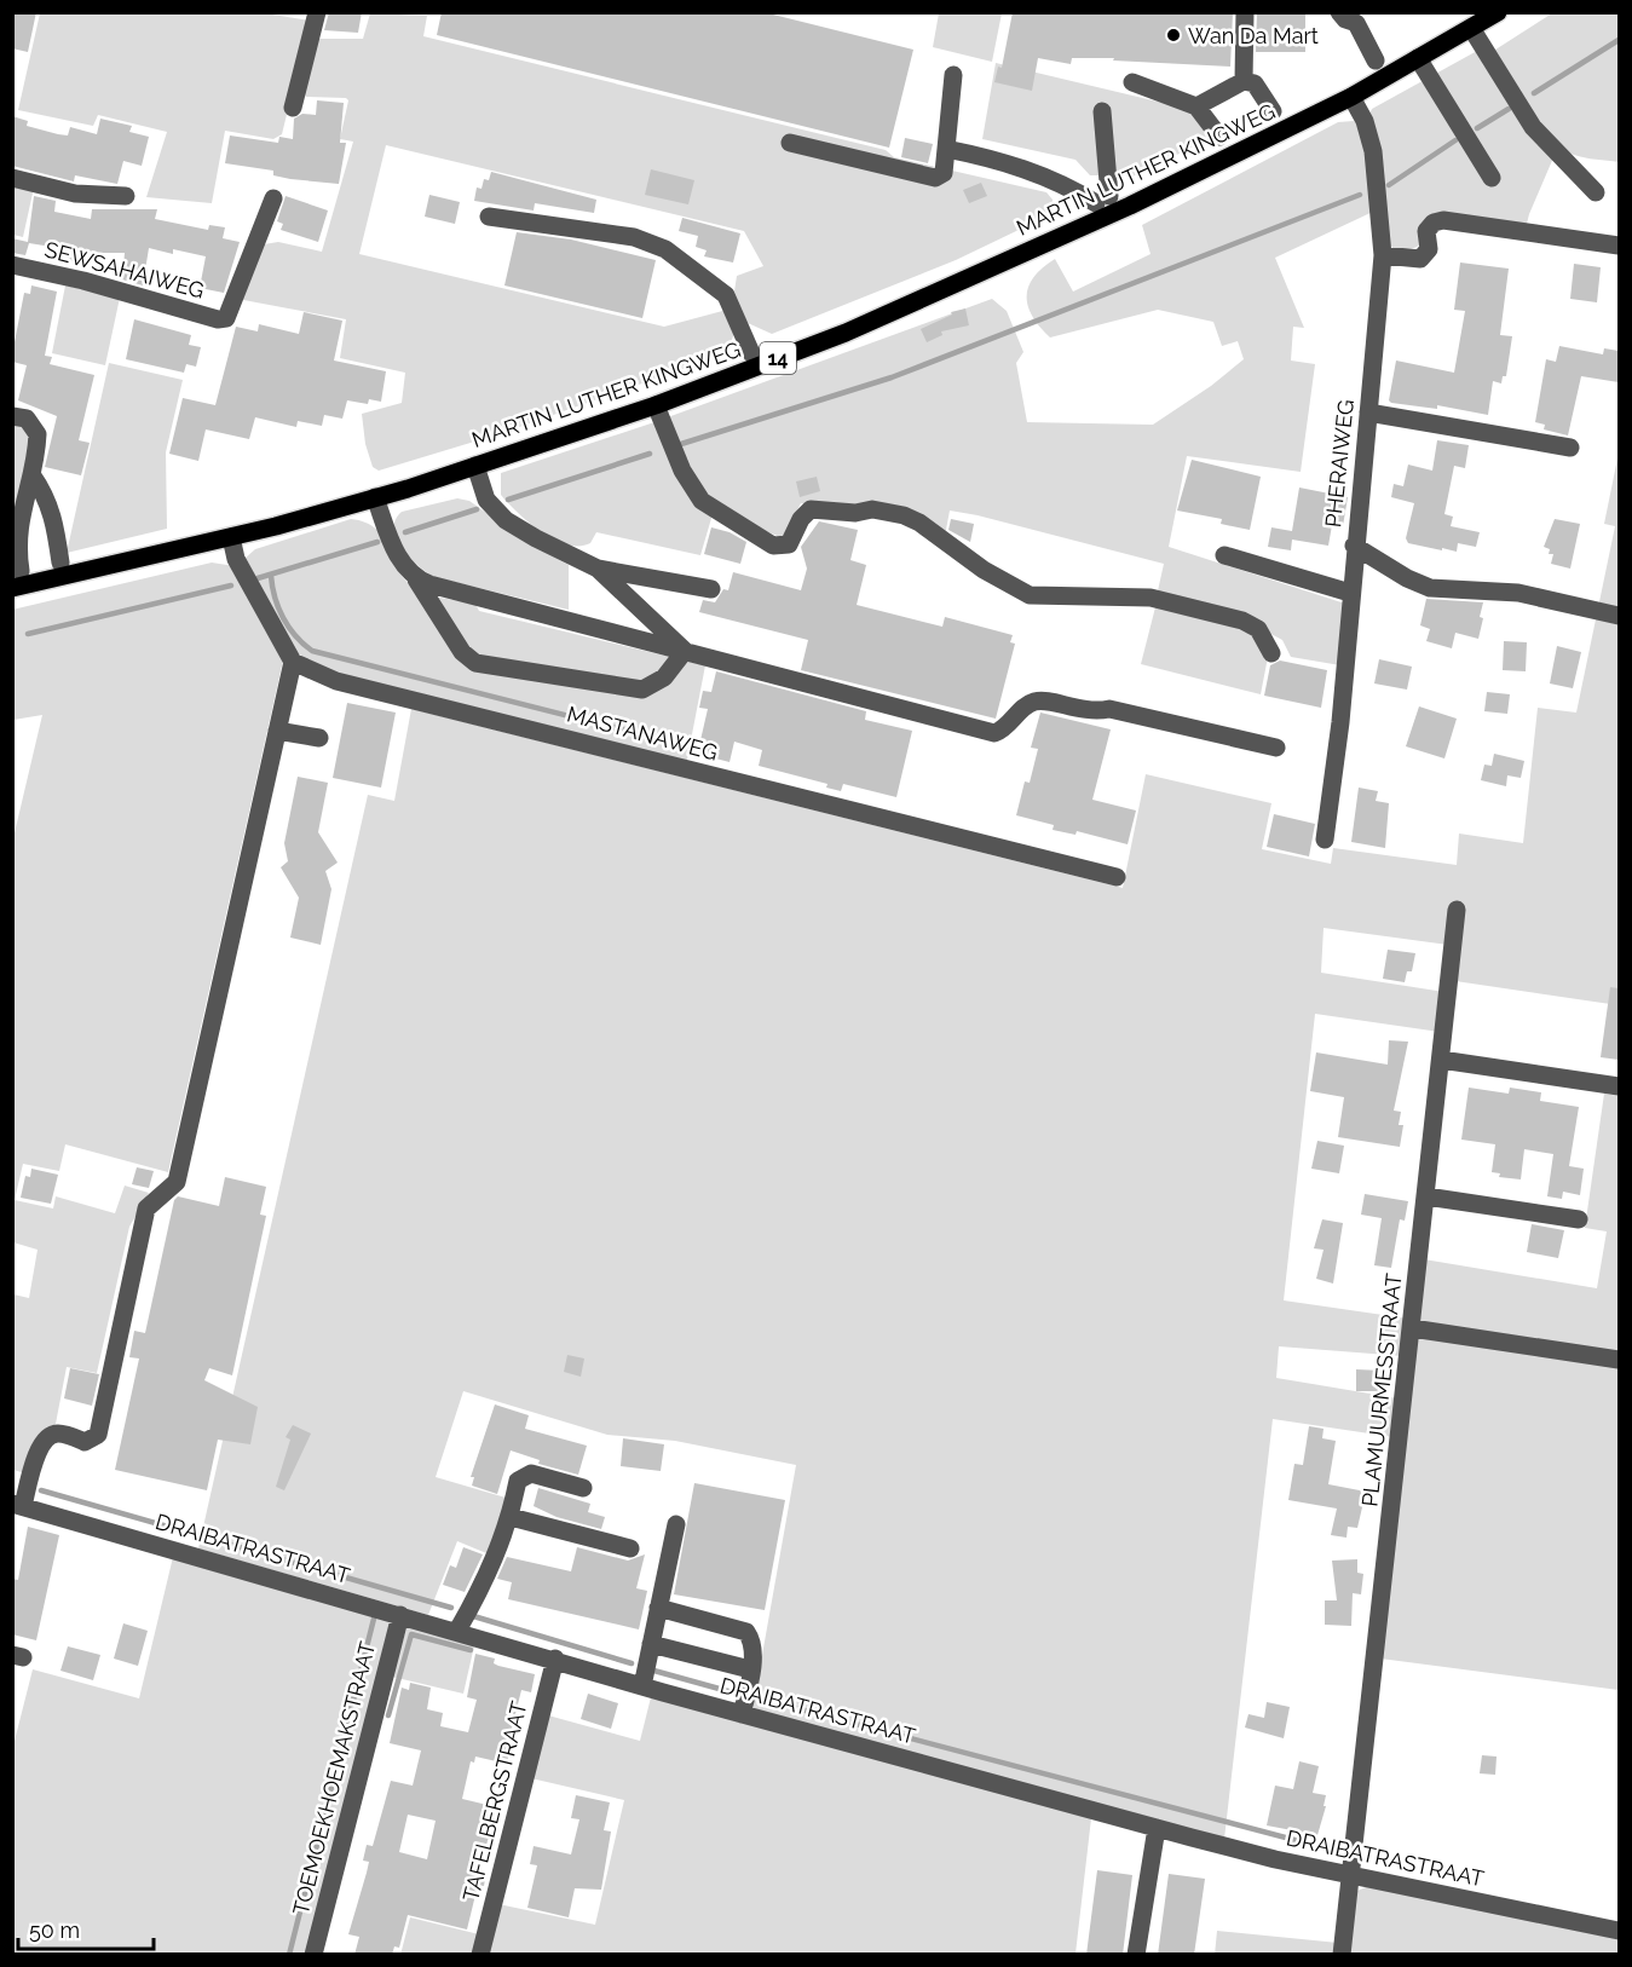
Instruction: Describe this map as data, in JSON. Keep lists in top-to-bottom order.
{
  "streets": {
    "main road": ["MARTIN LUTHER KINGWEG", "14"],
    "street": [
      "SEWSAHAIWEG",
      "PHERAIWEG",
      "MASTANAWEG",
      "PLAMUURMESSTRAAT",
      "DRAIBATRASTRAAT",
      "TOEMOEKHOEMAKSTRAAT",
      "TAFELBERGSTRAAT"
    ]
  },
  "crossings": [
    ["MARTIN LUTHER KINGWEG", "PHERAIWEG"],
    ["PLAMUURMESSTRAAT", "DRAIBATRASTRAAT"],
    ["DRAIBATRASTRAAT", "TOEMOEKHOEMAKSTRAAT"],
    ["DRAIBATRASTRAAT", "TAFELBERGSTRAAT"]
  ],
  "places": ["Wan Da Mart"],
  "scale_bar": "50 m"
}
